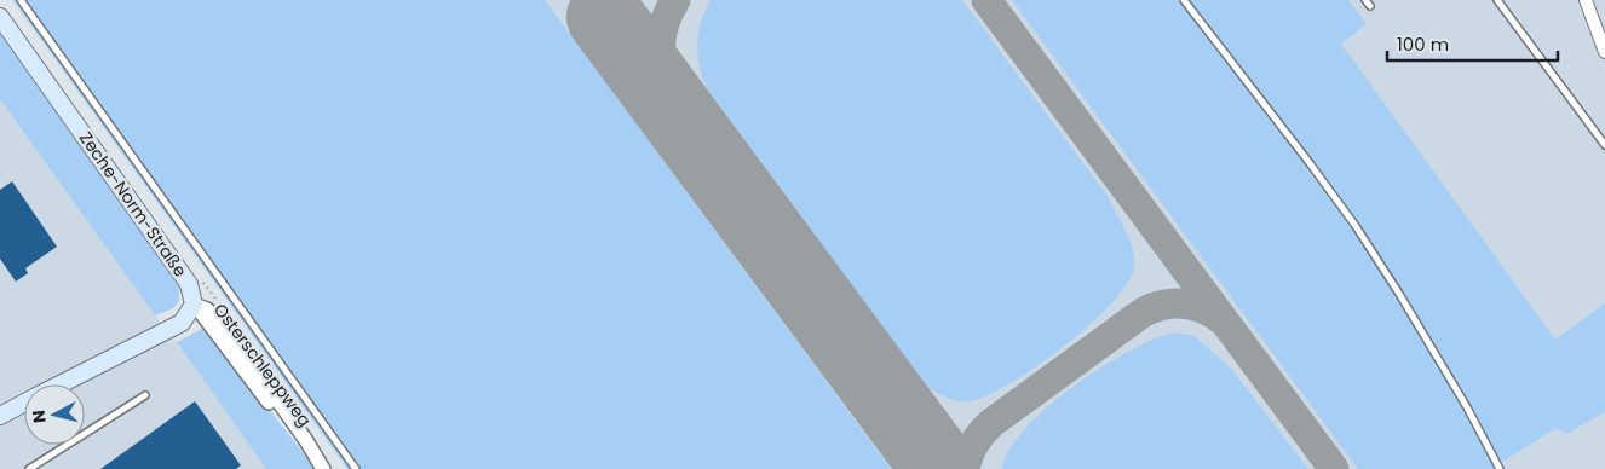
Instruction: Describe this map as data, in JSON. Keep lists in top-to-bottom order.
{
  "streets": {
    "main road": ["Zeche-Norm-Straße"],
    "street": ["Osterschleppweg"]
  },
  "crossings": [
    ["Zeche-Norm-Straße", "Osterschleppweg"]
  ],
  "scale_bar": "100 m",
  "north": "left"
}
